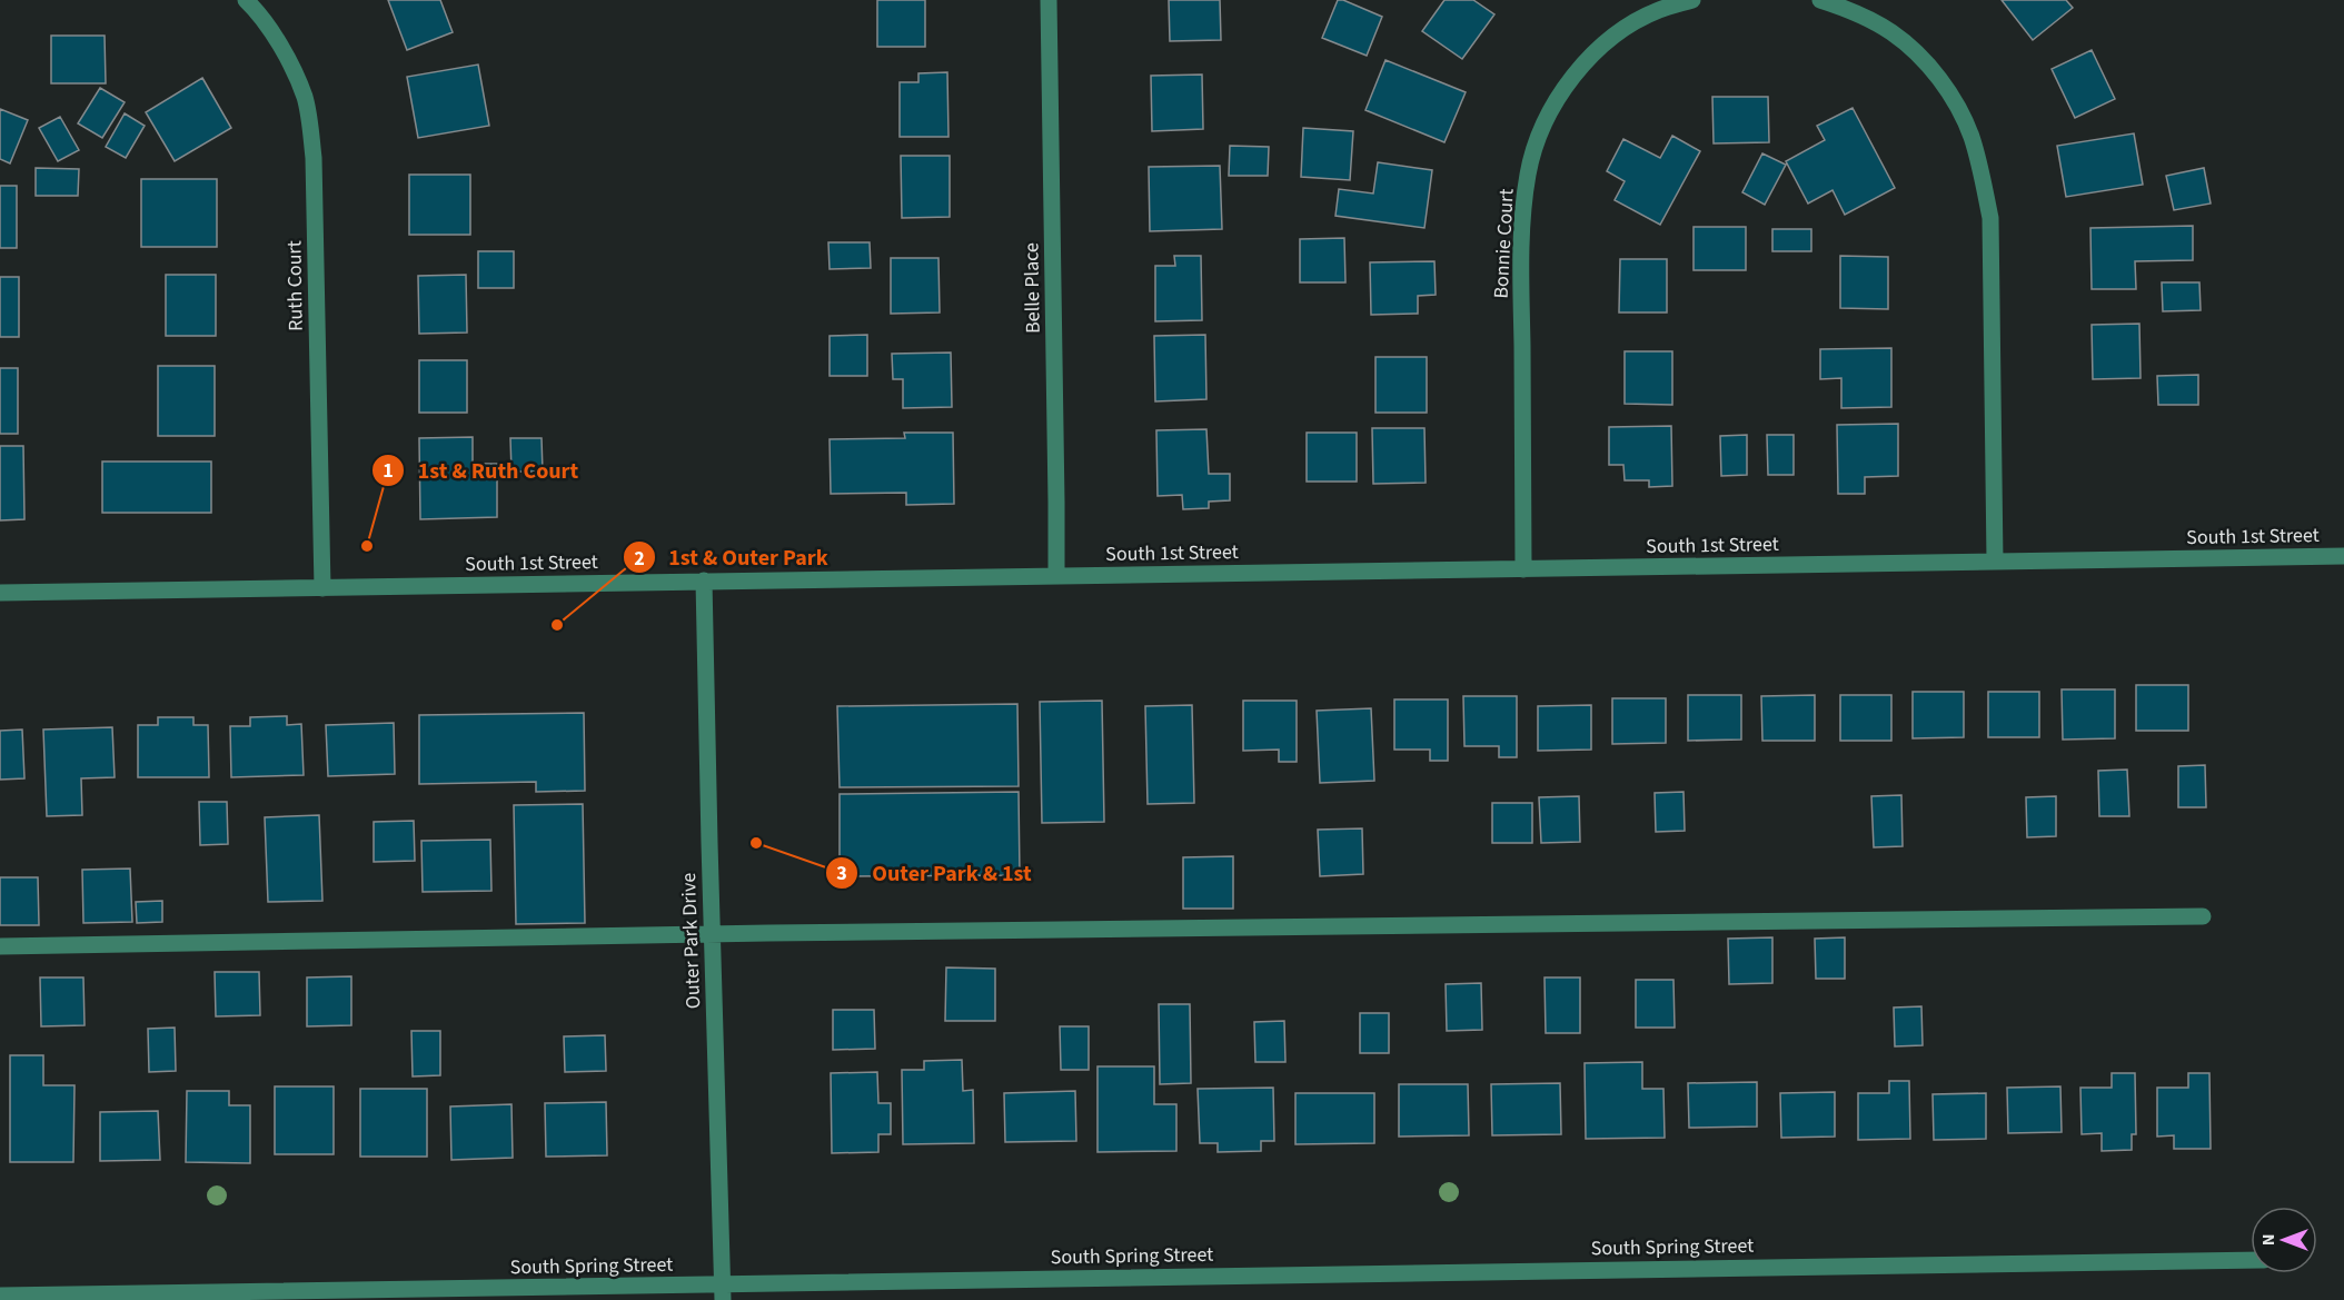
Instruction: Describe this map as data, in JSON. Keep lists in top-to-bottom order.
{
  "streets": {
    "street": [
      "Bonnie Court",
      "Ruth Court",
      "Belle Place",
      "South 1st Street",
      "Outer Park Drive",
      "South Spring Street"
    ]
  },
  "crossings": [
    ["Bonnie Court", "South 1st Street"],
    ["Ruth Court", "South 1st Street"],
    ["Belle Place", "South 1st Street"],
    ["South 1st Street", "Outer Park Drive"],
    ["Outer Park Drive", "South Spring Street"]
  ],
  "places": ["1st & Ruth Court", "1st & Outer Park", "Outer Park & 1st"],
  "north": "left"
}
